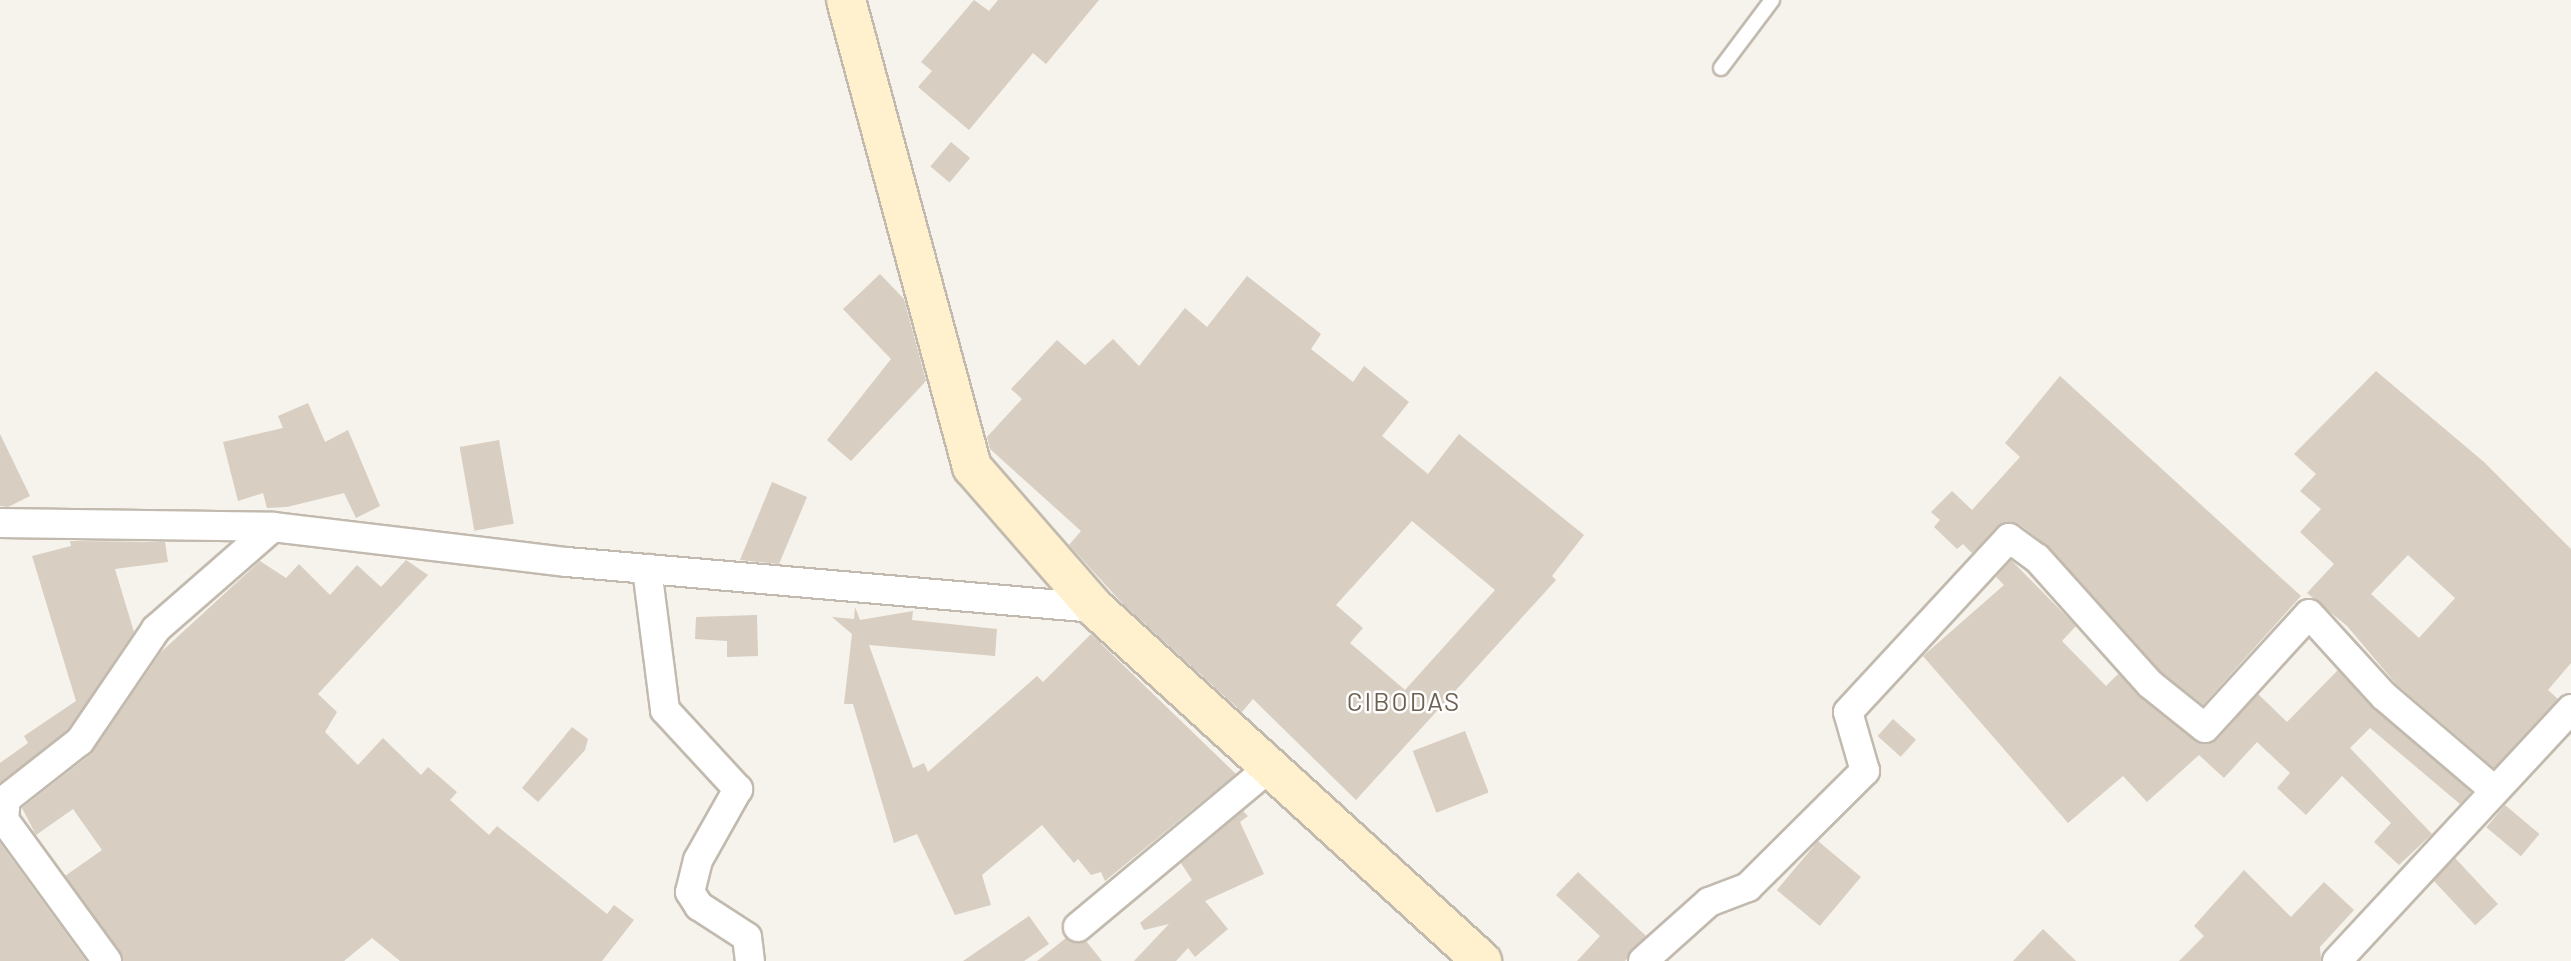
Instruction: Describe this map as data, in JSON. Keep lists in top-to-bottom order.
{
  "districts": ["CIBODAS"]
}
